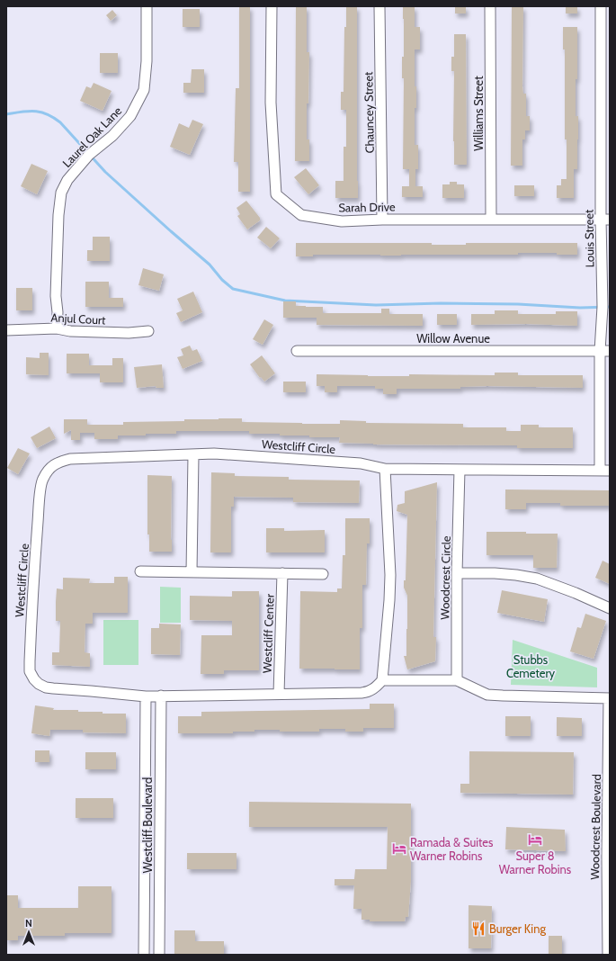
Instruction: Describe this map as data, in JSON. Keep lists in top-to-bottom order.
{
  "streets": {
    "street": [
      "Chauncey Street",
      "Williams Street",
      "Laurel Oak Lane",
      "Sarah Drive",
      "Louis Street",
      "Anjul Court",
      "Willow Avenue",
      "Westcliff Circle",
      "Woodcrest Circle",
      "Westcliff Center",
      "Westcliff Boulevard",
      "Woodcrest Boulevard"
    ]
  },
  "crossings": [
    ["Chauncey Street", "Sarah Drive"],
    ["Williams Street", "Sarah Drive"],
    ["Laurel Oak Lane", "Anjul Court"],
    ["Sarah Drive", "Louis Street"],
    ["Louis Street", "Willow Avenue"],
    ["Westcliff Circle", "Woodcrest Circle"],
    ["Westcliff Circle", "Westcliff Center"],
    ["Westcliff Circle", "Westcliff Boulevard"]
  ],
  "parks": ["Stubbs Cemetery"],
  "places": {
    "hotel": ["Super 8 Warner Robins", "Ramada & Suites Warner Robins"],
    "restaurant": ["Burger King"]
  },
  "north": "top"
}
